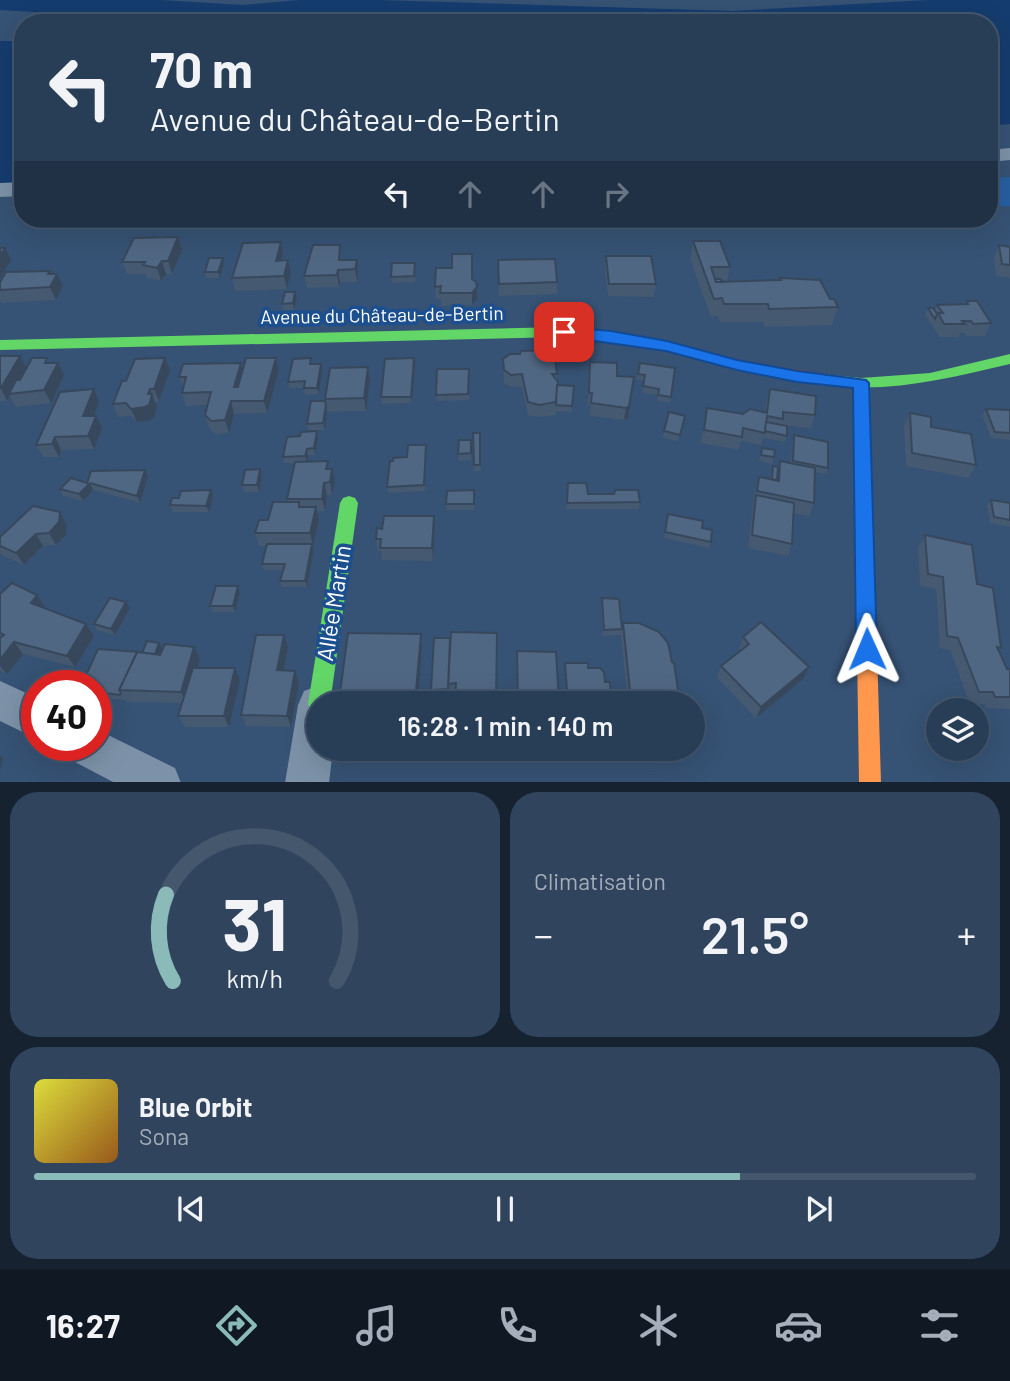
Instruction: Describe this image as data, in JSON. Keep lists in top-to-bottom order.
{
  "streets": {
    "street": ["Avenue du Château-de-Bertin", "Allée Martin"]
  },
  "page": {
    "turn": ["70 m", "Avenue du Château-de-Bertin"],
    "limit": "40",
    "trip": "16:28 · 1 min · 140 m",
    "tile": "Climatisation",
    "heat": ["−", "21.5°", "+"],
    "song": ["Blue Orbit", "Sona"],
    "tabs": "16:27",
    "gauge": ["31", "km/h"]
  }
}
